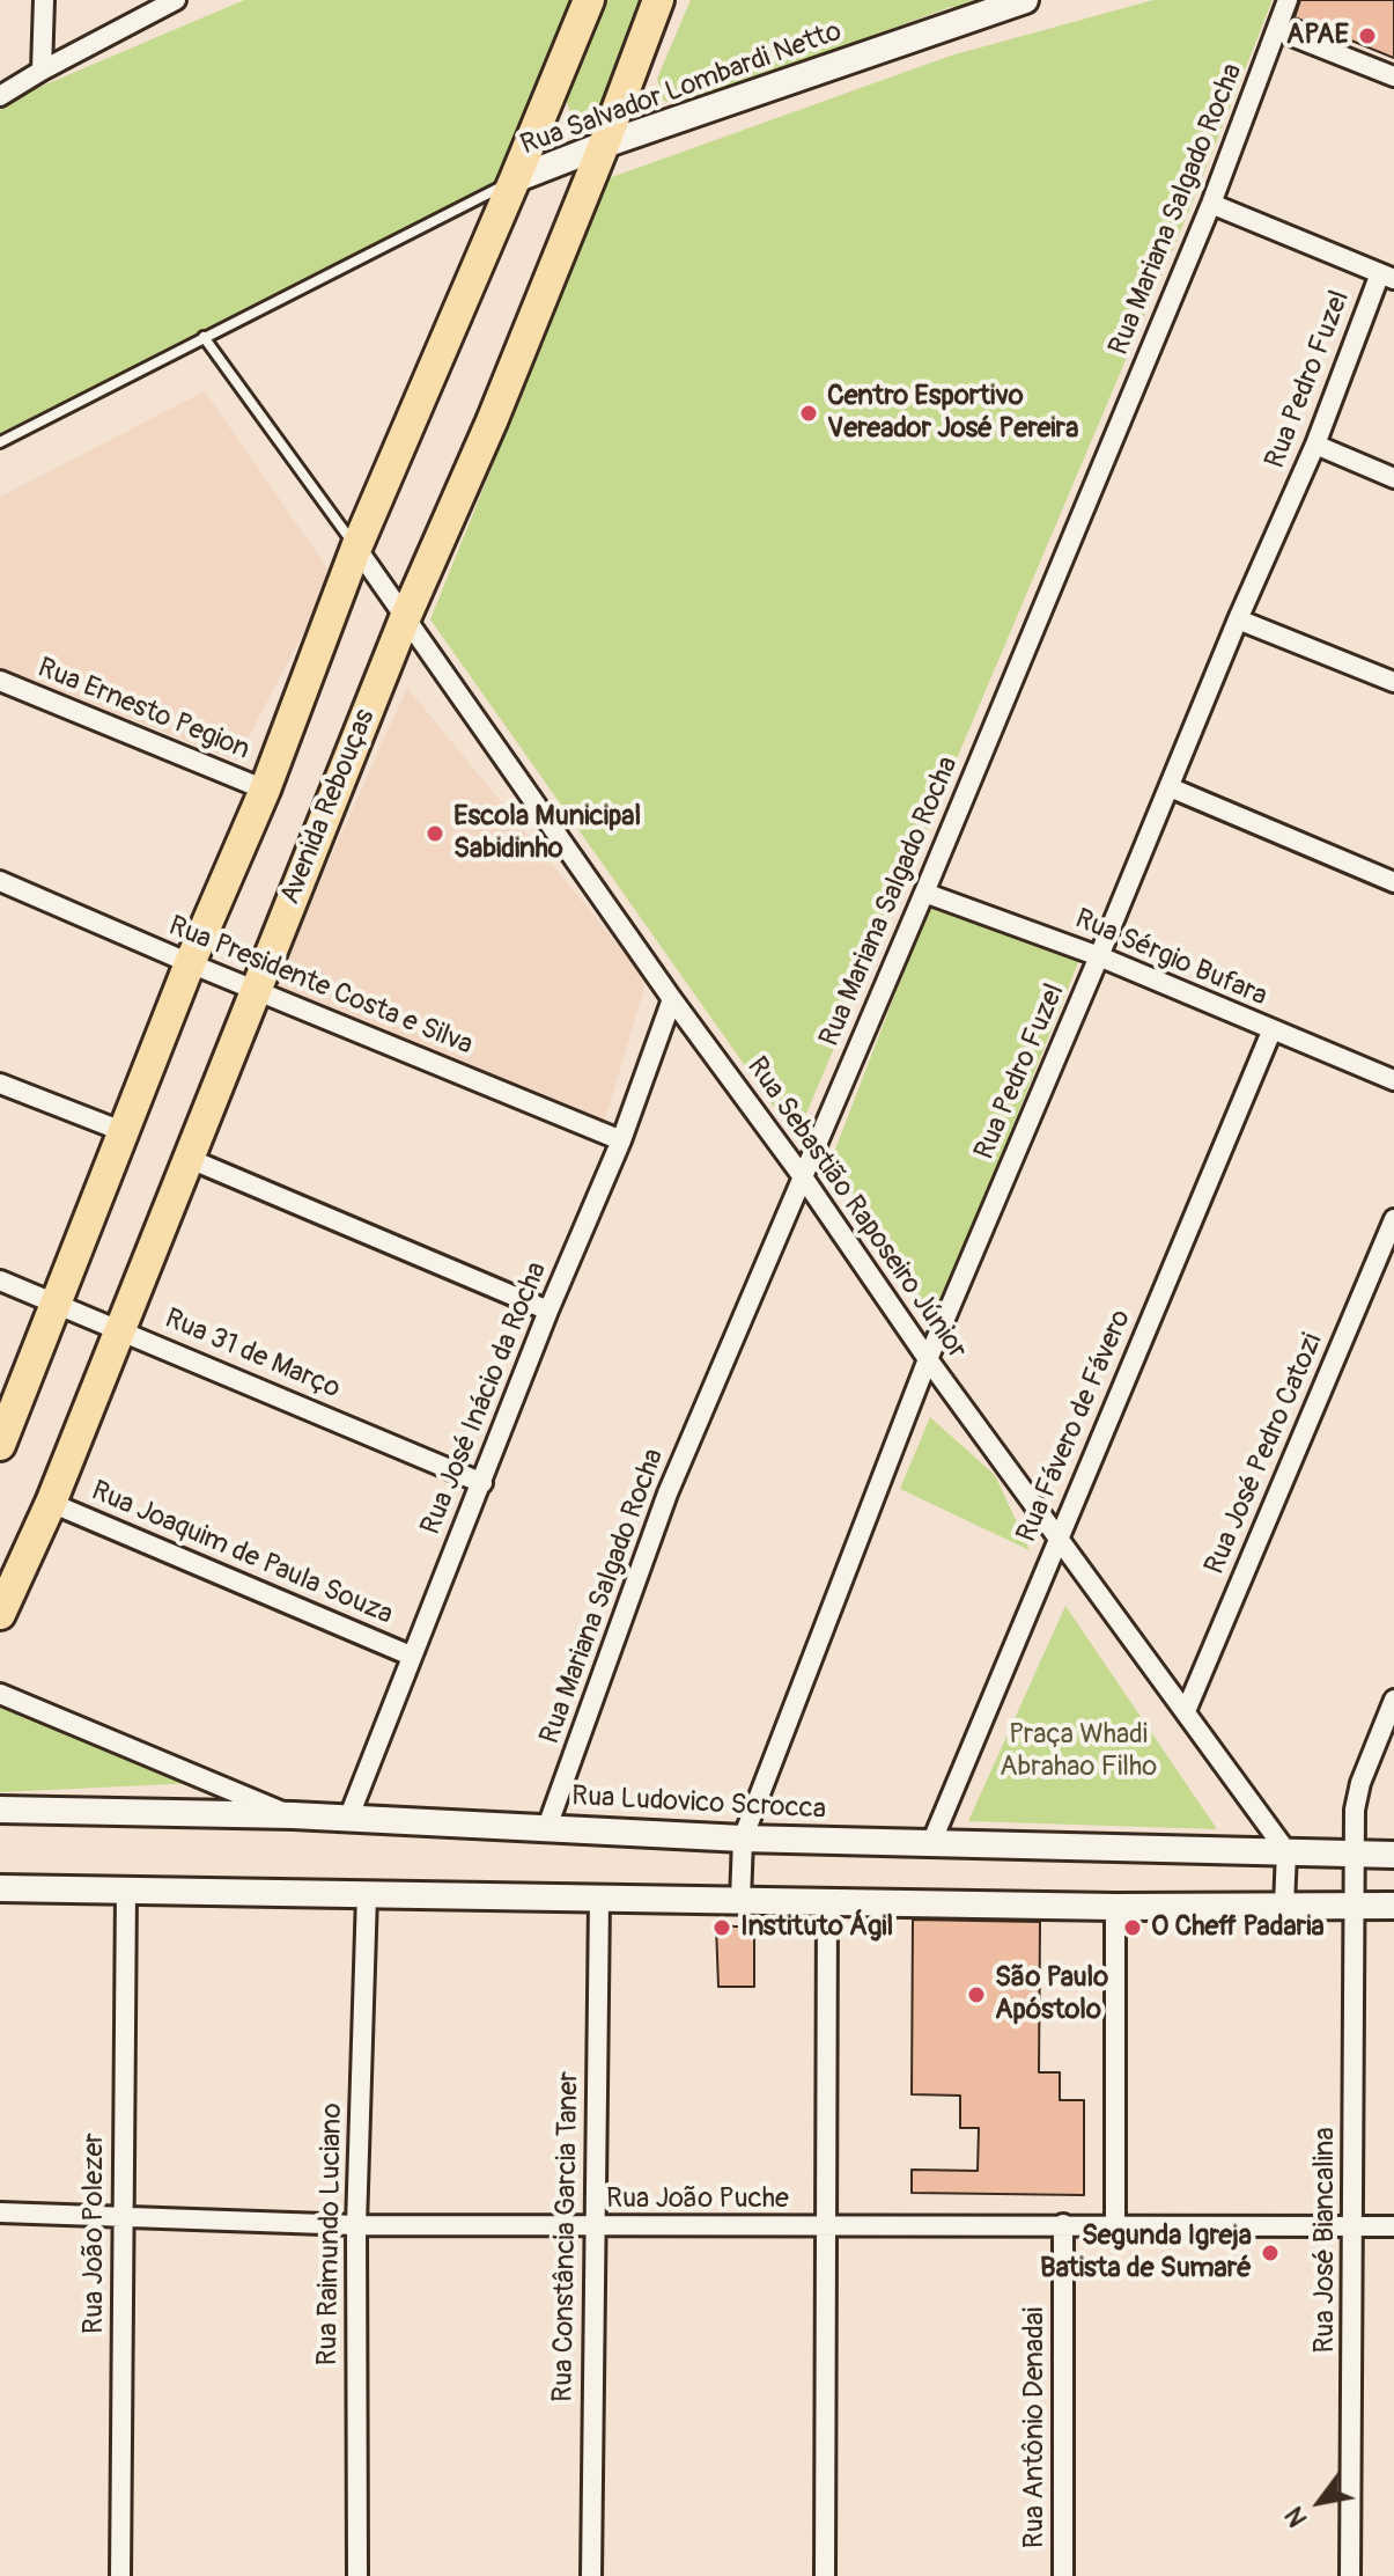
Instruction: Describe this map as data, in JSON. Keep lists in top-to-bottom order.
{
  "streets": {
    "main road": ["Avenida Rebouças"],
    "street": [
      "Rua Salvador Lombardi Netto",
      "Rua Mariana Salgado Rocha",
      "Rua Pedro Fuzel",
      "Rua Ernesto Pegion",
      "Rua Sérgio Bufara",
      "Rua Presidente Costa e Silva",
      "Rua Sebastião Raposeiro Júnior",
      "Rua 31 de Março",
      "Rua José Inácio da Rocha",
      "Rua Fávero de Fávero",
      "Rua José Pedro Catozi",
      "Rua Joaquim de Paula Souza",
      "Rua Ludovico Scrocca",
      "Rua João Puche",
      "Rua João Polezer",
      "Rua Raimundo Luciano",
      "Rua Constância Garcia Taner",
      "Rua José Biancalina",
      "Rua Antônio Denadai"
    ]
  },
  "crossings": [
    ["Rua Salvador Lombardi Netto", "Avenida Rebouças"],
    ["Rua Mariana Salgado Rocha", "Rua Sérgio Bufara"],
    ["Rua Mariana Salgado Rocha", "Rua Sebastião Raposeiro Júnior"],
    ["Rua Mariana Salgado Rocha", "Rua Ludovico Scrocca"],
    ["Rua Pedro Fuzel", "Rua Sérgio Bufara"],
    ["Rua Pedro Fuzel", "Rua Sebastião Raposeiro Júnior"],
    ["Rua Pedro Fuzel", "Rua Ludovico Scrocca"],
    ["Avenida Rebouças", "Rua Presidente Costa e Silva"],
    ["Avenida Rebouças", "Rua Sebastião Raposeiro Júnior"],
    ["Avenida Rebouças", "Rua 31 de Março"],
    ["Avenida Rebouças", "Rua Joaquim de Paula Souza"],
    ["Rua Sérgio Bufara", "Rua Fávero de Fávero"],
    ["Rua Presidente Costa e Silva", "Rua José Inácio da Rocha"],
    ["Rua Sebastião Raposeiro Júnior", "Rua José Inácio da Rocha"],
    ["Rua Sebastião Raposeiro Júnior", "Rua Fávero de Fávero"],
    ["Rua Sebastião Raposeiro Júnior", "Rua José Pedro Catozi"],
    ["Rua Sebastião Raposeiro Júnior", "Rua Ludovico Scrocca"],
    ["Rua 31 de Março", "Rua José Inácio da Rocha"],
    ["Rua José Inácio da Rocha", "Rua Joaquim de Paula Souza"],
    ["Rua José Inácio da Rocha", "Rua Ludovico Scrocca"],
    ["Rua Fávero de Fávero", "Rua Ludovico Scrocca"],
    ["Rua Ludovico Scrocca", "Rua José Biancalina"],
    ["Rua João Puche", "Rua João Polezer"],
    ["Rua João Puche", "Rua Raimundo Luciano"],
    ["Rua João Puche", "Rua Constância Garcia Taner"],
    ["Rua João Puche", "Rua José Biancalina"],
    ["Rua João Puche", "Rua Antônio Denadai"]
  ],
  "parks": ["Praça Whadi Abrahao Filho"],
  "places": [
    "APAE",
    "Centro Esportivo Vereador José Pereira",
    "Escola Municipal Sabidinho",
    "Instituto Ágil",
    "O Cheff Padaria",
    "São Paulo Apóstolo",
    "Segunda Igreja Batista de Sumaré"
  ],
  "north": "bottom left"
}
